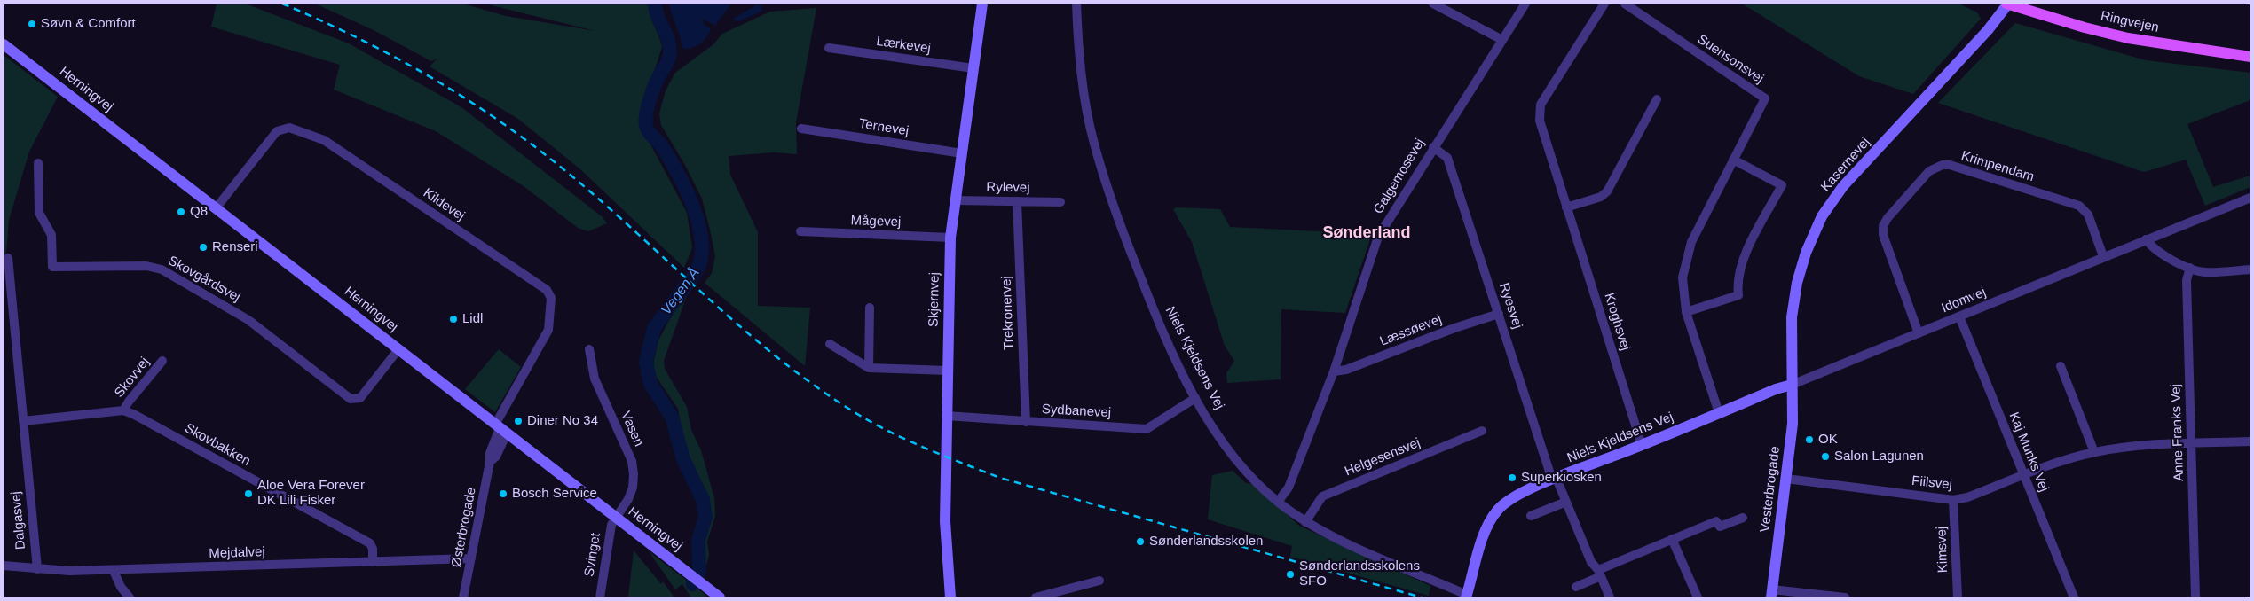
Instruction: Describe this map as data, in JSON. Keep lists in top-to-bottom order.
{
  "streets": {
    "main road": ["Ringvejen"],
    "street": [
      "Lærkevej",
      "Suensonsvej",
      "Herningvej",
      "Ternevej",
      "Kasernevej",
      "Krimpendam",
      "Galgemosevej",
      "Rylevej",
      "Kildevej",
      "Mågevej",
      "Skovgårdsvej",
      "Skjernvej",
      "Idomvej",
      "Ryesvej",
      "Trekronervej",
      "Kroghsvej",
      "Læssøevej",
      "Niels Kjeldsens Vej",
      "Skovvej",
      "Sydbanevej",
      "Vasen",
      "Anne Franks Vej",
      "Skovbakken",
      "Kaj Munks Vej",
      "Helgesensvej",
      "Fiilsvej",
      "Vesterbrogade",
      "Dalgasvej",
      "Østerbrogade",
      "Kimsvej",
      "Mejdalvej",
      "Svinget"
    ]
  },
  "crossings": [
    ["Ringvejen", "Kasernevej"],
    ["Lærkevej", "Skjernvej"],
    ["Suensonsvej", "Niels Kjeldsens Vej"],
    ["Herningvej", "Kildevej"],
    ["Herningvej", "Skovgårdsvej"],
    ["Herningvej", "Vasen"],
    ["Herningvej", "Østerbrogade"],
    ["Herningvej", "Svinget"],
    ["Ternevej", "Skjernvej"],
    ["Kasernevej", "Idomvej"],
    ["Kasernevej", "Niels Kjeldsens Vej"],
    ["Kasernevej", "Vesterbrogade"],
    ["Krimpendam", "Idomvej"],
    ["Galgemosevej", "Ryesvej"],
    ["Galgemosevej", "Læssøevej"],
    ["Galgemosevej", "Niels Kjeldsens Vej"],
    ["Rylevej", "Skjernvej"],
    ["Rylevej", "Trekronervej"],
    ["Kildevej", "Østerbrogade"],
    ["Mågevej", "Skjernvej"],
    ["Skjernvej", "Sydbanevej"],
    ["Idomvej", "Niels Kjeldsens Vej"],
    ["Idomvej", "Kaj Munks Vej"],
    ["Idomvej", "Vesterbrogade"],
    ["Ryesvej", "Læssøevej"],
    ["Ryesvej", "Niels Kjeldsens Vej"],
    ["Trekronervej", "Sydbanevej"],
    ["Kroghsvej", "Niels Kjeldsens Vej"],
    ["Niels Kjeldsens Vej", "Sydbanevej"],
    ["Niels Kjeldsens Vej", "Helgesensvej"],
    ["Niels Kjeldsens Vej", "Vesterbrogade"],
    ["Skovvej", "Skovbakken"],
    ["Vasen", "Svinget"],
    ["Anne Franks Vej", "Fiilsvej"],
    ["Skovbakken", "Mejdalvej"],
    ["Kaj Munks Vej", "Fiilsvej"],
    ["Fiilsvej", "Vesterbrogade"],
    ["Fiilsvej", "Kimsvej"],
    ["Dalgasvej", "Mejdalvej"],
    ["Østerbrogade", "Mejdalvej"]
  ],
  "districts": ["Sønderland"],
  "water": ["Vegen Å"],
  "places": [
    "Søvn & Comfort",
    "Q8",
    "Renseri",
    "Lidl",
    "Diner No 34",
    "OK",
    "Salon Lagunen",
    "Superkiosken",
    "Aloe Vera Forever DK Lili Fisker",
    "Bosch Service",
    "Sønderlandsskolen",
    "Sønderlandsskolens SFO"
  ]
}
